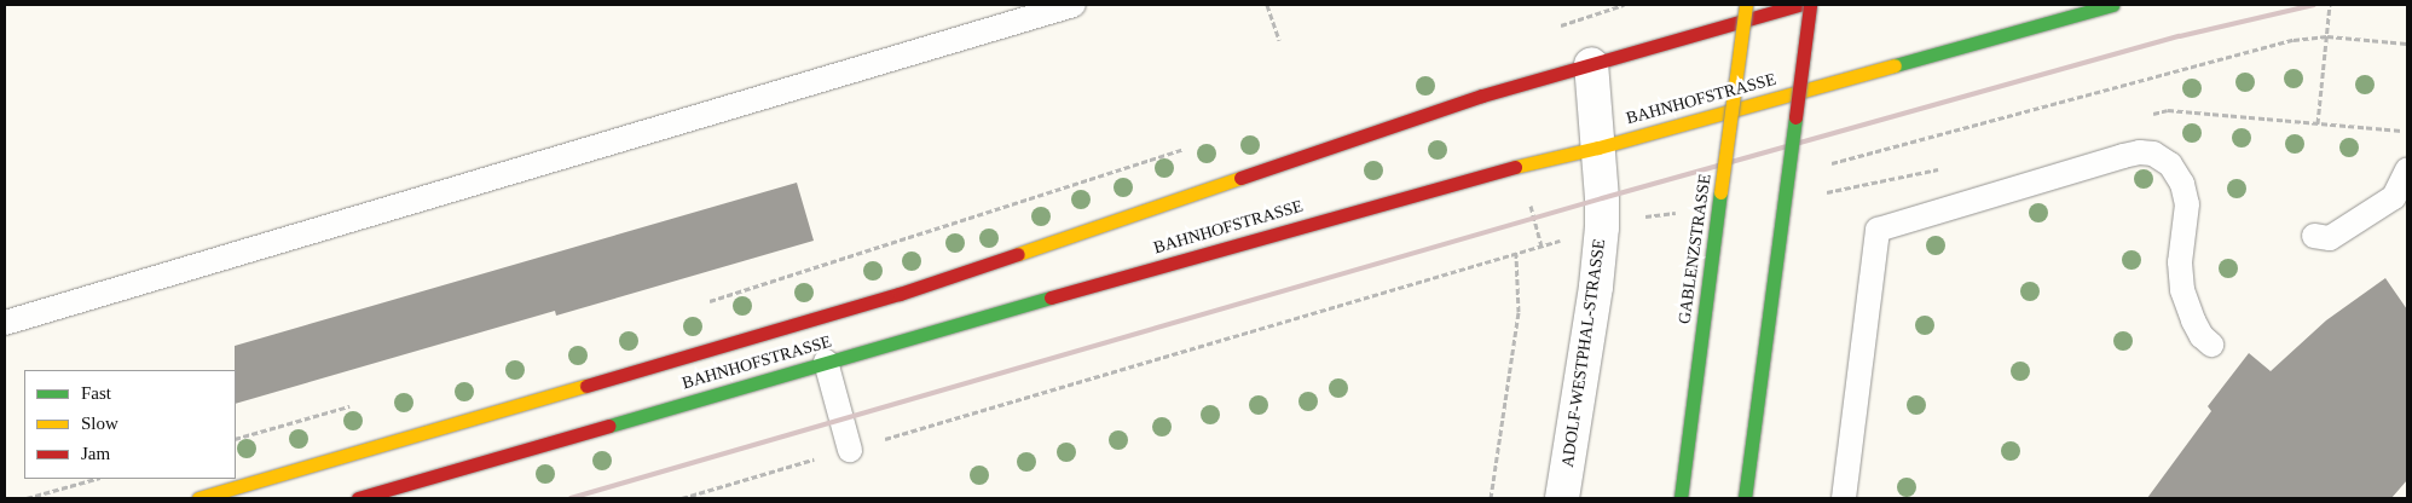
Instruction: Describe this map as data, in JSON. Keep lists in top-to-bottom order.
{
  "streets": {
    "main road": ["BAHNHOFSTRASSE", "GABLENZSTRASSE"],
    "street": ["ADOLF-WESTPHAL-STRASSE"]
  },
  "crossings": [
    ["BAHNHOFSTRASSE", "ADOLF-WESTPHAL-STRASSE"]
  ],
  "legend": ["Fast", "Slow", "Jam"]
}
